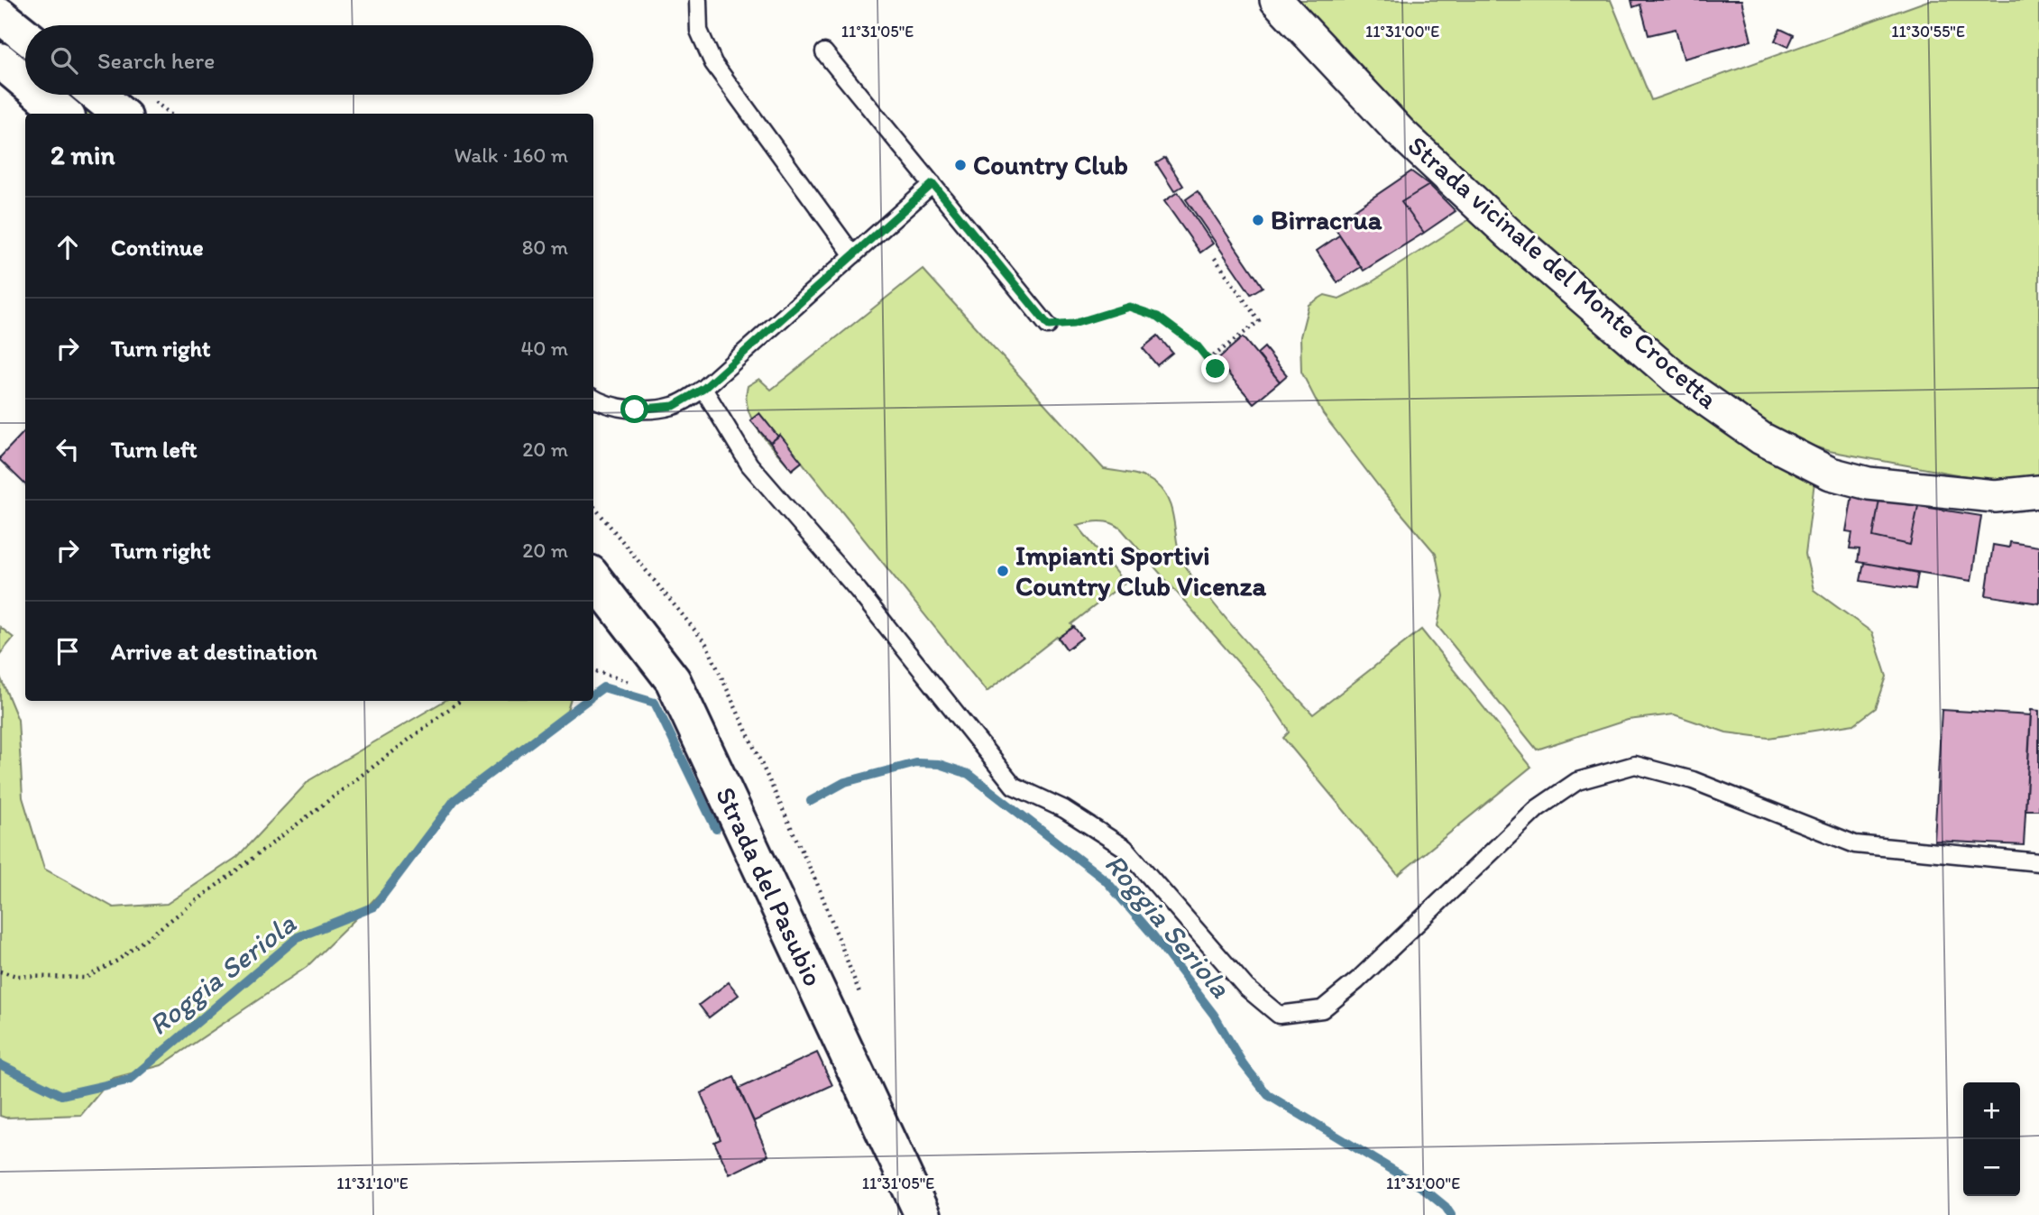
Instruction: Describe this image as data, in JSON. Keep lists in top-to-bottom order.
{
  "streets": {
    "main road": ["Strada del Pasubio"],
    "street": ["Strada vicinale del Monte Crocetta"]
  },
  "water": ["Roggia Seriola"],
  "places": ["Country Club", "Birracrua", "Impianti Sportivi Country Club Vicenza"],
  "page": {
    "search": "Search here",
    "heading": ["2 min", "Walk · 160 m"],
    "list": [
      ["Continue", "80 m"],
      ["Turn right", "40 m"],
      ["Turn left", "20 m"],
      ["Turn right", "20 m"],
      "Arrive at destination"
    ],
    "map_buttons": ["+", "−"]
  },
  "coordinates": [
    "11°31'05\"E",
    "11°31'00\"E",
    "11°30'55\"E",
    "11°31'10\"E"
  ]
}
